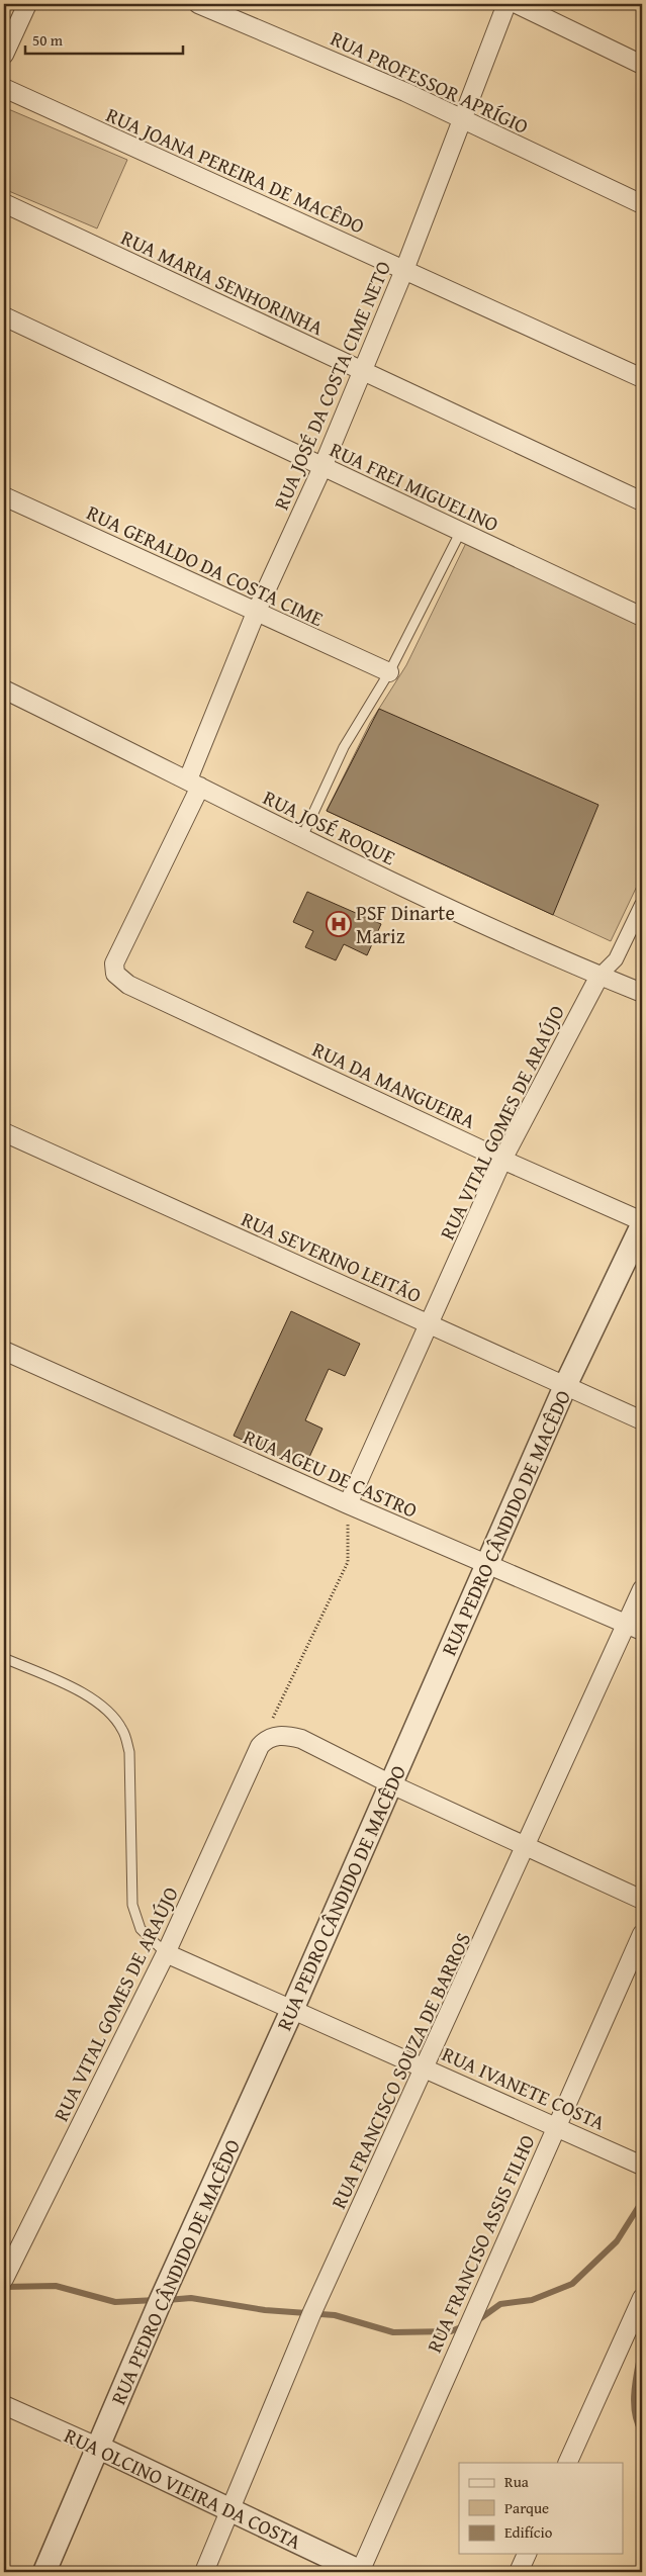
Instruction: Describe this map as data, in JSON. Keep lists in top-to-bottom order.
{
  "streets": {
    "street": [
      "RUA PROFESSOR APRÍGIO",
      "RUA JOANA PEREIRA DE MACÊDO",
      "RUA MARIA SENHORINHA",
      "RUA JOSÉ DA COSTA CIME NETO",
      "RUA FREI MIGUELINO",
      "RUA GERALDO DA COSTA CIME",
      "RUA JOSÉ ROQUE",
      "RUA DA MANGUEIRA",
      "RUA VITAL GOMES DE ARAÚJO",
      "RUA SEVERINO LEITÃO",
      "RUA AGEU DE CASTRO",
      "RUA PEDRO CÂNDIDO DE MACÊDO",
      "RUA FRANCISCO SOUZA DE BARROS",
      "RUA IVANETE COSTA",
      "RUA FRANCISO ASSIS FILHO",
      "RUA OLCINO VIEIRA DA COSTA"
    ]
  },
  "crossings": [
    ["RUA PROFESSOR APRÍGIO", "RUA JOSÉ DA COSTA CIME NETO"],
    ["RUA JOANA PEREIRA DE MACÊDO", "RUA JOSÉ DA COSTA CIME NETO"],
    ["RUA MARIA SENHORINHA", "RUA JOSÉ DA COSTA CIME NETO"],
    ["RUA JOSÉ DA COSTA CIME NETO", "RUA FREI MIGUELINO"],
    ["RUA JOSÉ DA COSTA CIME NETO", "RUA GERALDO DA COSTA CIME"],
    ["RUA JOSÉ DA COSTA CIME NETO", "RUA JOSÉ ROQUE"],
    ["RUA JOSÉ DA COSTA CIME NETO", "RUA DA MANGUEIRA"],
    ["RUA JOSÉ ROQUE", "RUA VITAL GOMES DE ARAÚJO"],
    ["RUA DA MANGUEIRA", "RUA VITAL GOMES DE ARAÚJO"],
    ["RUA VITAL GOMES DE ARAÚJO", "RUA SEVERINO LEITÃO"],
    ["RUA VITAL GOMES DE ARAÚJO", "RUA AGEU DE CASTRO"],
    ["RUA VITAL GOMES DE ARAÚJO", "RUA IVANETE COSTA"],
    ["RUA SEVERINO LEITÃO", "RUA PEDRO CÂNDIDO DE MACÊDO"],
    ["RUA AGEU DE CASTRO", "RUA PEDRO CÂNDIDO DE MACÊDO"],
    ["RUA AGEU DE CASTRO", "RUA FRANCISCO SOUZA DE BARROS"],
    ["RUA PEDRO CÂNDIDO DE MACÊDO", "RUA IVANETE COSTA"],
    ["RUA PEDRO CÂNDIDO DE MACÊDO", "RUA OLCINO VIEIRA DA COSTA"],
    ["RUA FRANCISCO SOUZA DE BARROS", "RUA IVANETE COSTA"],
    ["RUA FRANCISCO SOUZA DE BARROS", "RUA OLCINO VIEIRA DA COSTA"],
    ["RUA IVANETE COSTA", "RUA FRANCISO ASSIS FILHO"],
    ["RUA FRANCISO ASSIS FILHO", "RUA OLCINO VIEIRA DA COSTA"]
  ],
  "places": {
    "hospital": ["PSF Dinarte Mariz"]
  },
  "legend": ["Rua", "Parque", "Edifício"],
  "scale_bar": "50 m"
}
